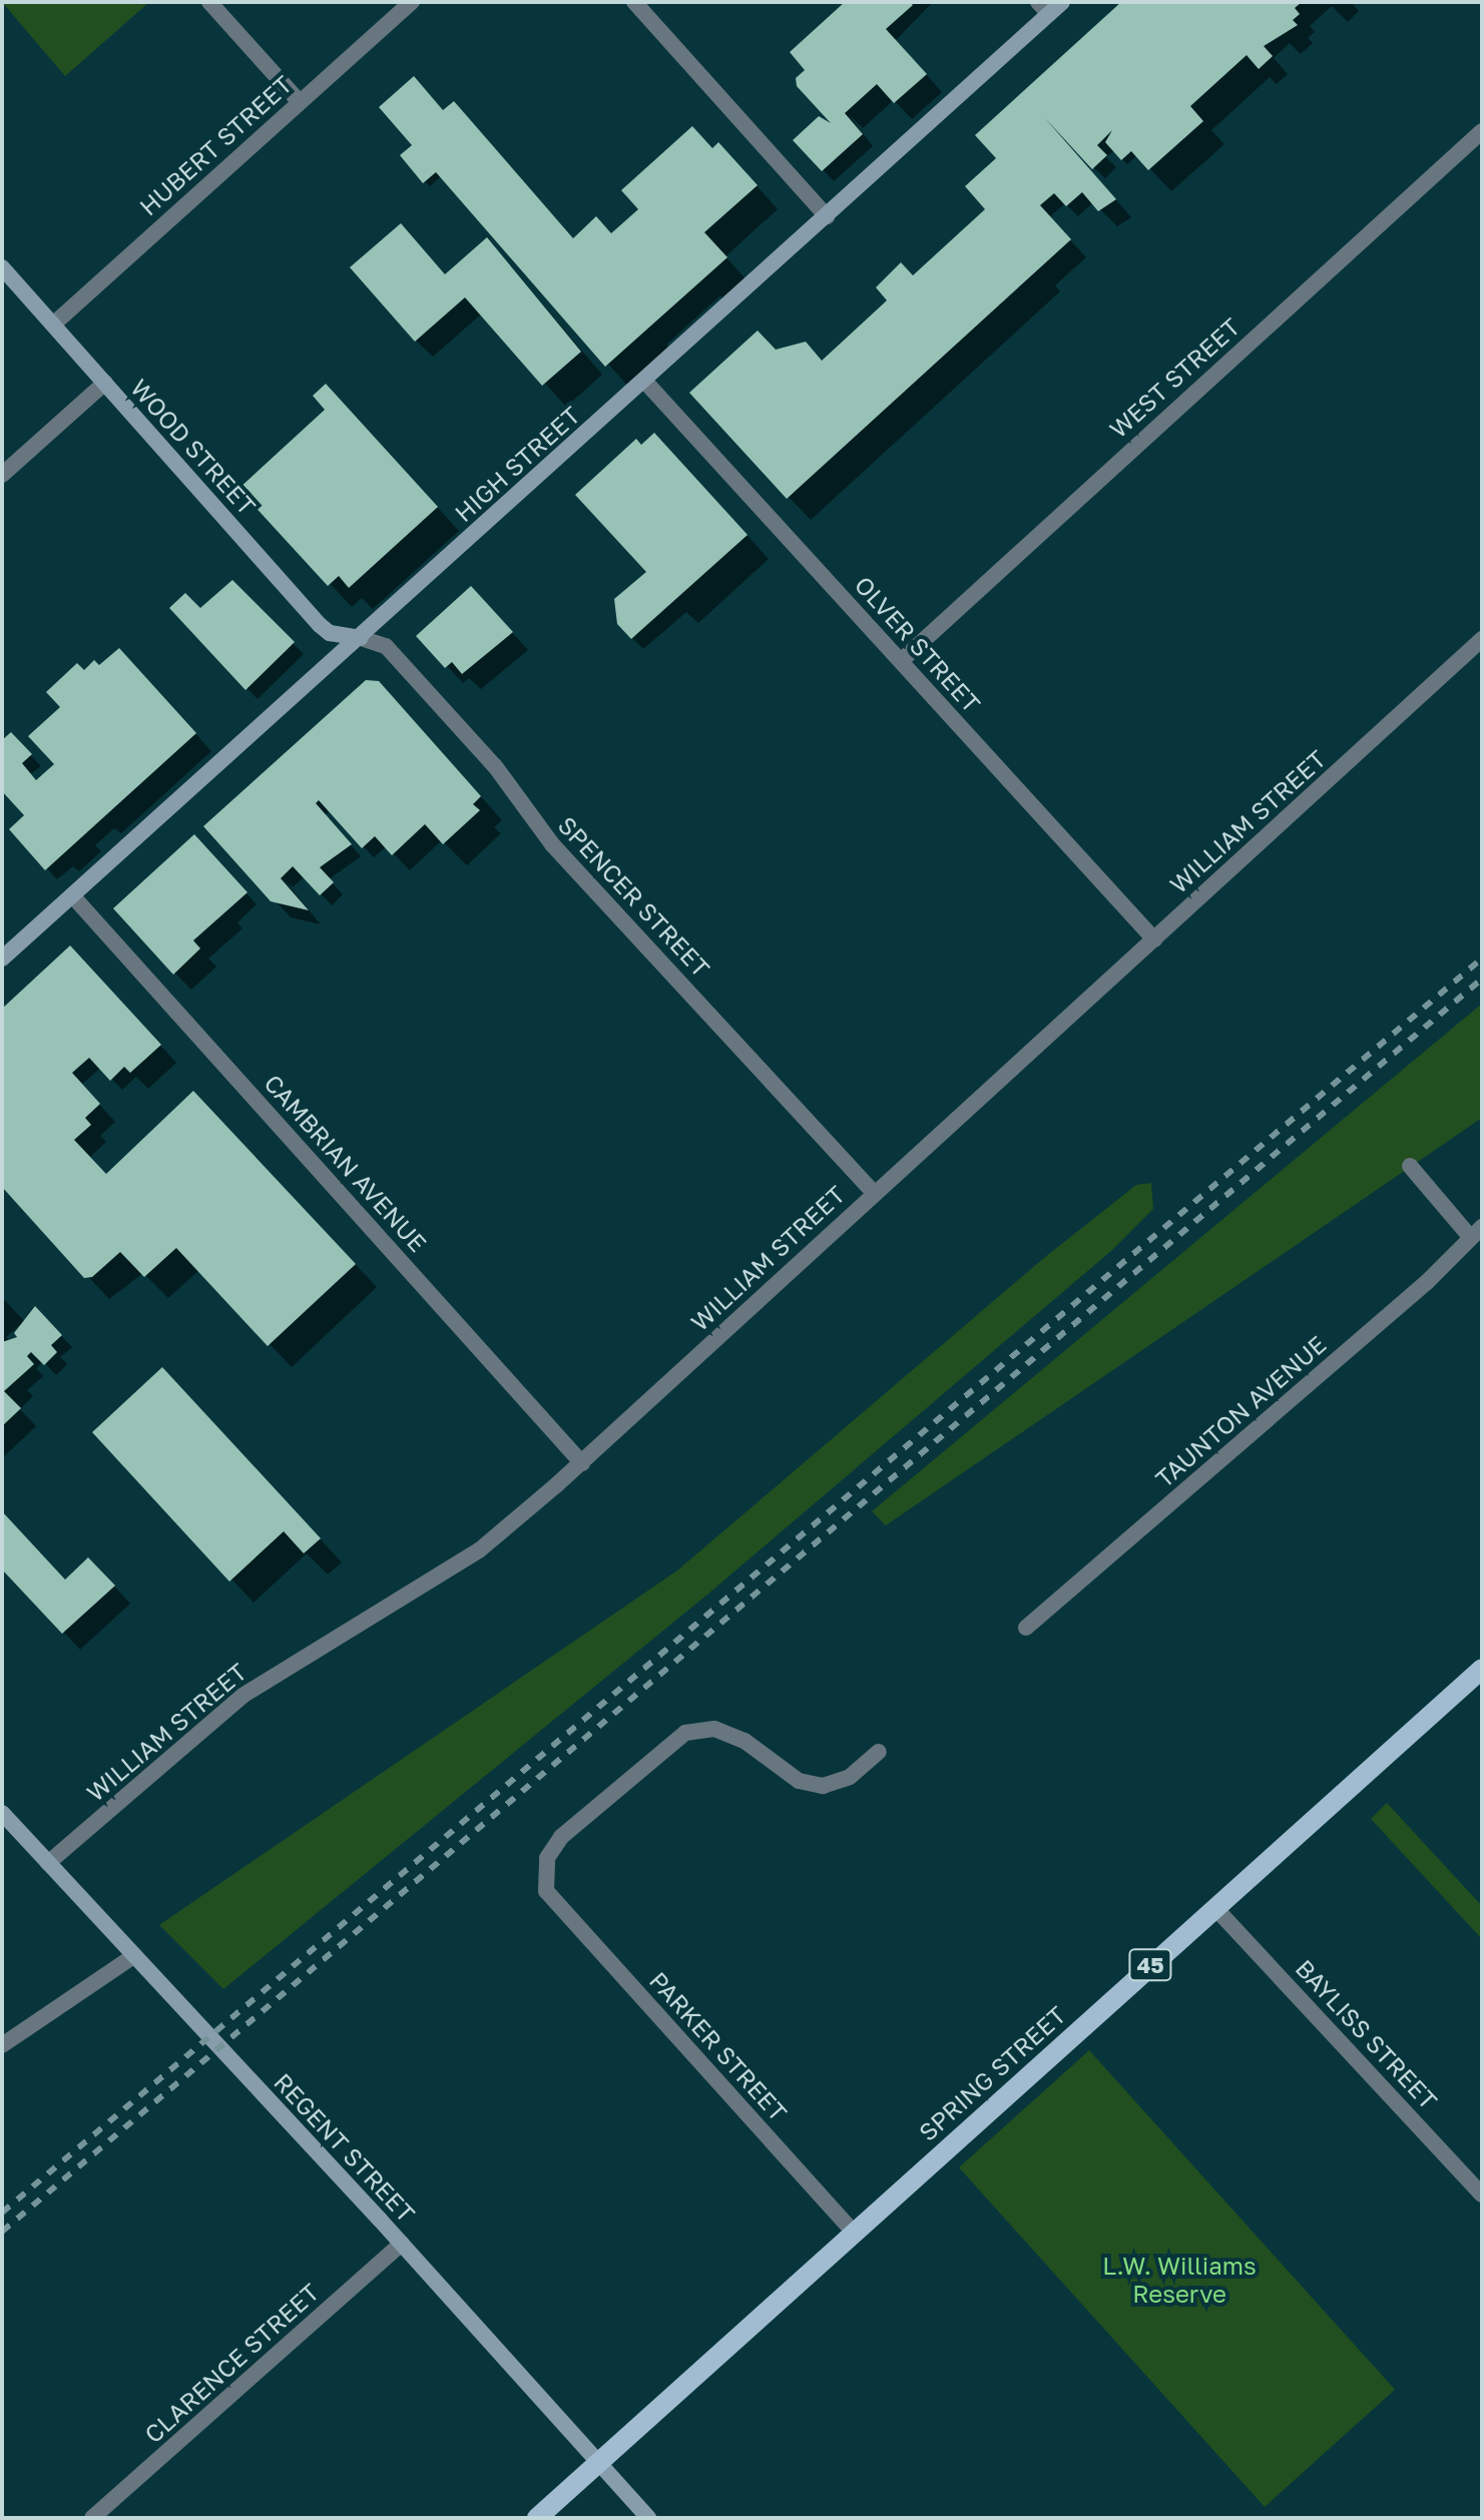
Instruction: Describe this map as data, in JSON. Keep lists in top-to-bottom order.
{
  "streets": {
    "main road": ["45", "SPRING STREET"],
    "street": [
      "HUBERT STREET",
      "WEST STREET",
      "WOOD STREET",
      "HIGH STREET",
      "OLVER STREET",
      "WILLIAM STREET",
      "SPENCER STREET",
      "CAMBRIAN AVENUE",
      "TAUNTON AVENUE",
      "BAYLISS STREET",
      "PARKER STREET",
      "REGENT STREET",
      "CLARENCE STREET"
    ]
  },
  "crossings": [
    ["HUBERT STREET", "WOOD STREET"],
    ["WEST STREET", "OLVER STREET"],
    ["WOOD STREET", "HIGH STREET"],
    ["WOOD STREET", "SPENCER STREET"],
    ["HIGH STREET", "OLVER STREET"],
    ["HIGH STREET", "SPENCER STREET"],
    ["HIGH STREET", "CAMBRIAN AVENUE"],
    ["OLVER STREET", "WILLIAM STREET"],
    ["WILLIAM STREET", "SPENCER STREET"],
    ["WILLIAM STREET", "CAMBRIAN AVENUE"],
    ["WILLIAM STREET", "REGENT STREET"],
    ["BAYLISS STREET", "SPRING STREET"],
    ["PARKER STREET", "SPRING STREET"],
    ["SPRING STREET", "REGENT STREET"],
    ["REGENT STREET", "CLARENCE STREET"]
  ],
  "parks": ["L.W. Williams Reserve"]
}
